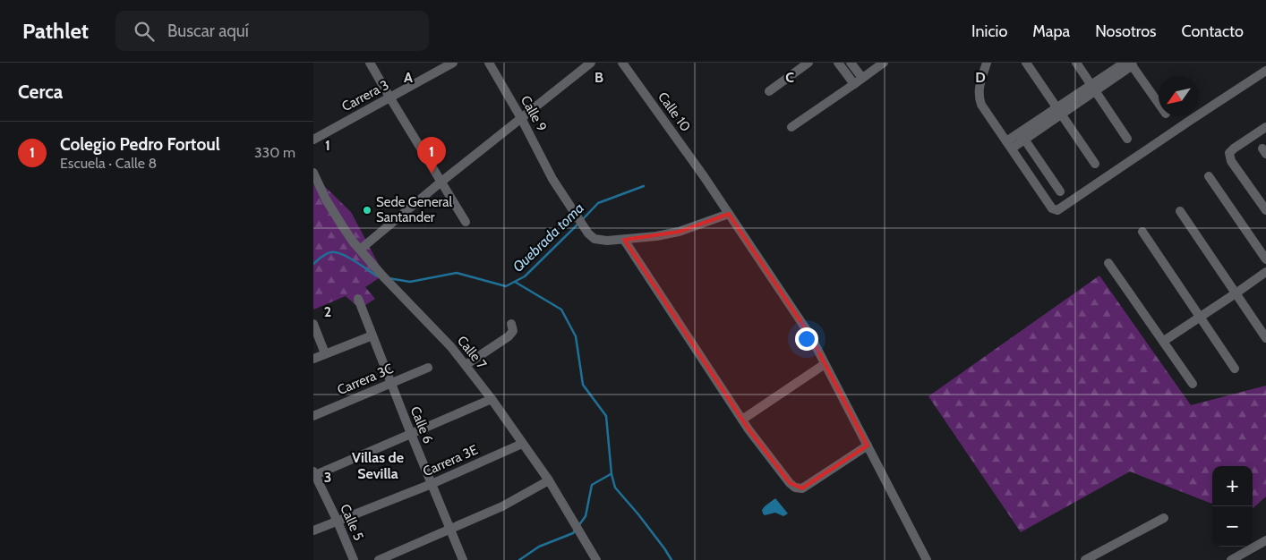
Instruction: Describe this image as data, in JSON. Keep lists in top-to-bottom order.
{
  "streets": {
    "street": [
      "Carrera 3",
      "Calle 10",
      "Calle 9",
      "Calle 7",
      "Carrera 3C",
      "Calle 6",
      "Carrera 3E",
      "Calle 5"
    ]
  },
  "crossings": [
    ["Calle 10", "Calle 9"],
    ["Calle 7", "Carrera 3E"],
    ["Carrera 3C", "Calle 6"],
    ["Calle 6", "Carrera 3E"],
    ["Carrera 3E", "Calle 5"]
  ],
  "districts": ["Villas de Sevilla"],
  "water": ["Quebrada toma"],
  "places": ["Sede General Santander"],
  "north": "bottom left",
  "page": {
    "header": "Pathlet",
    "search": "Buscar aquí",
    "nav": [
      "Inicio",
      "Mapa",
      "Nosotros",
      "Contacto"
    ],
    "heading": "Cerca",
    "list": [
      {
        "mark": "1",
        "name": "Colegio Pedro Fortoul",
        "note": "Escuela · Calle 8",
        "value": "330 m"
      }
    ],
    "pins": "1",
    "map_buttons": ["+", "−"]
  },
  "grid": {
    "columns": [
      "A",
      "B",
      "C",
      "D"
    ],
    "rows": ["1", "2", "3"]
  }
}
